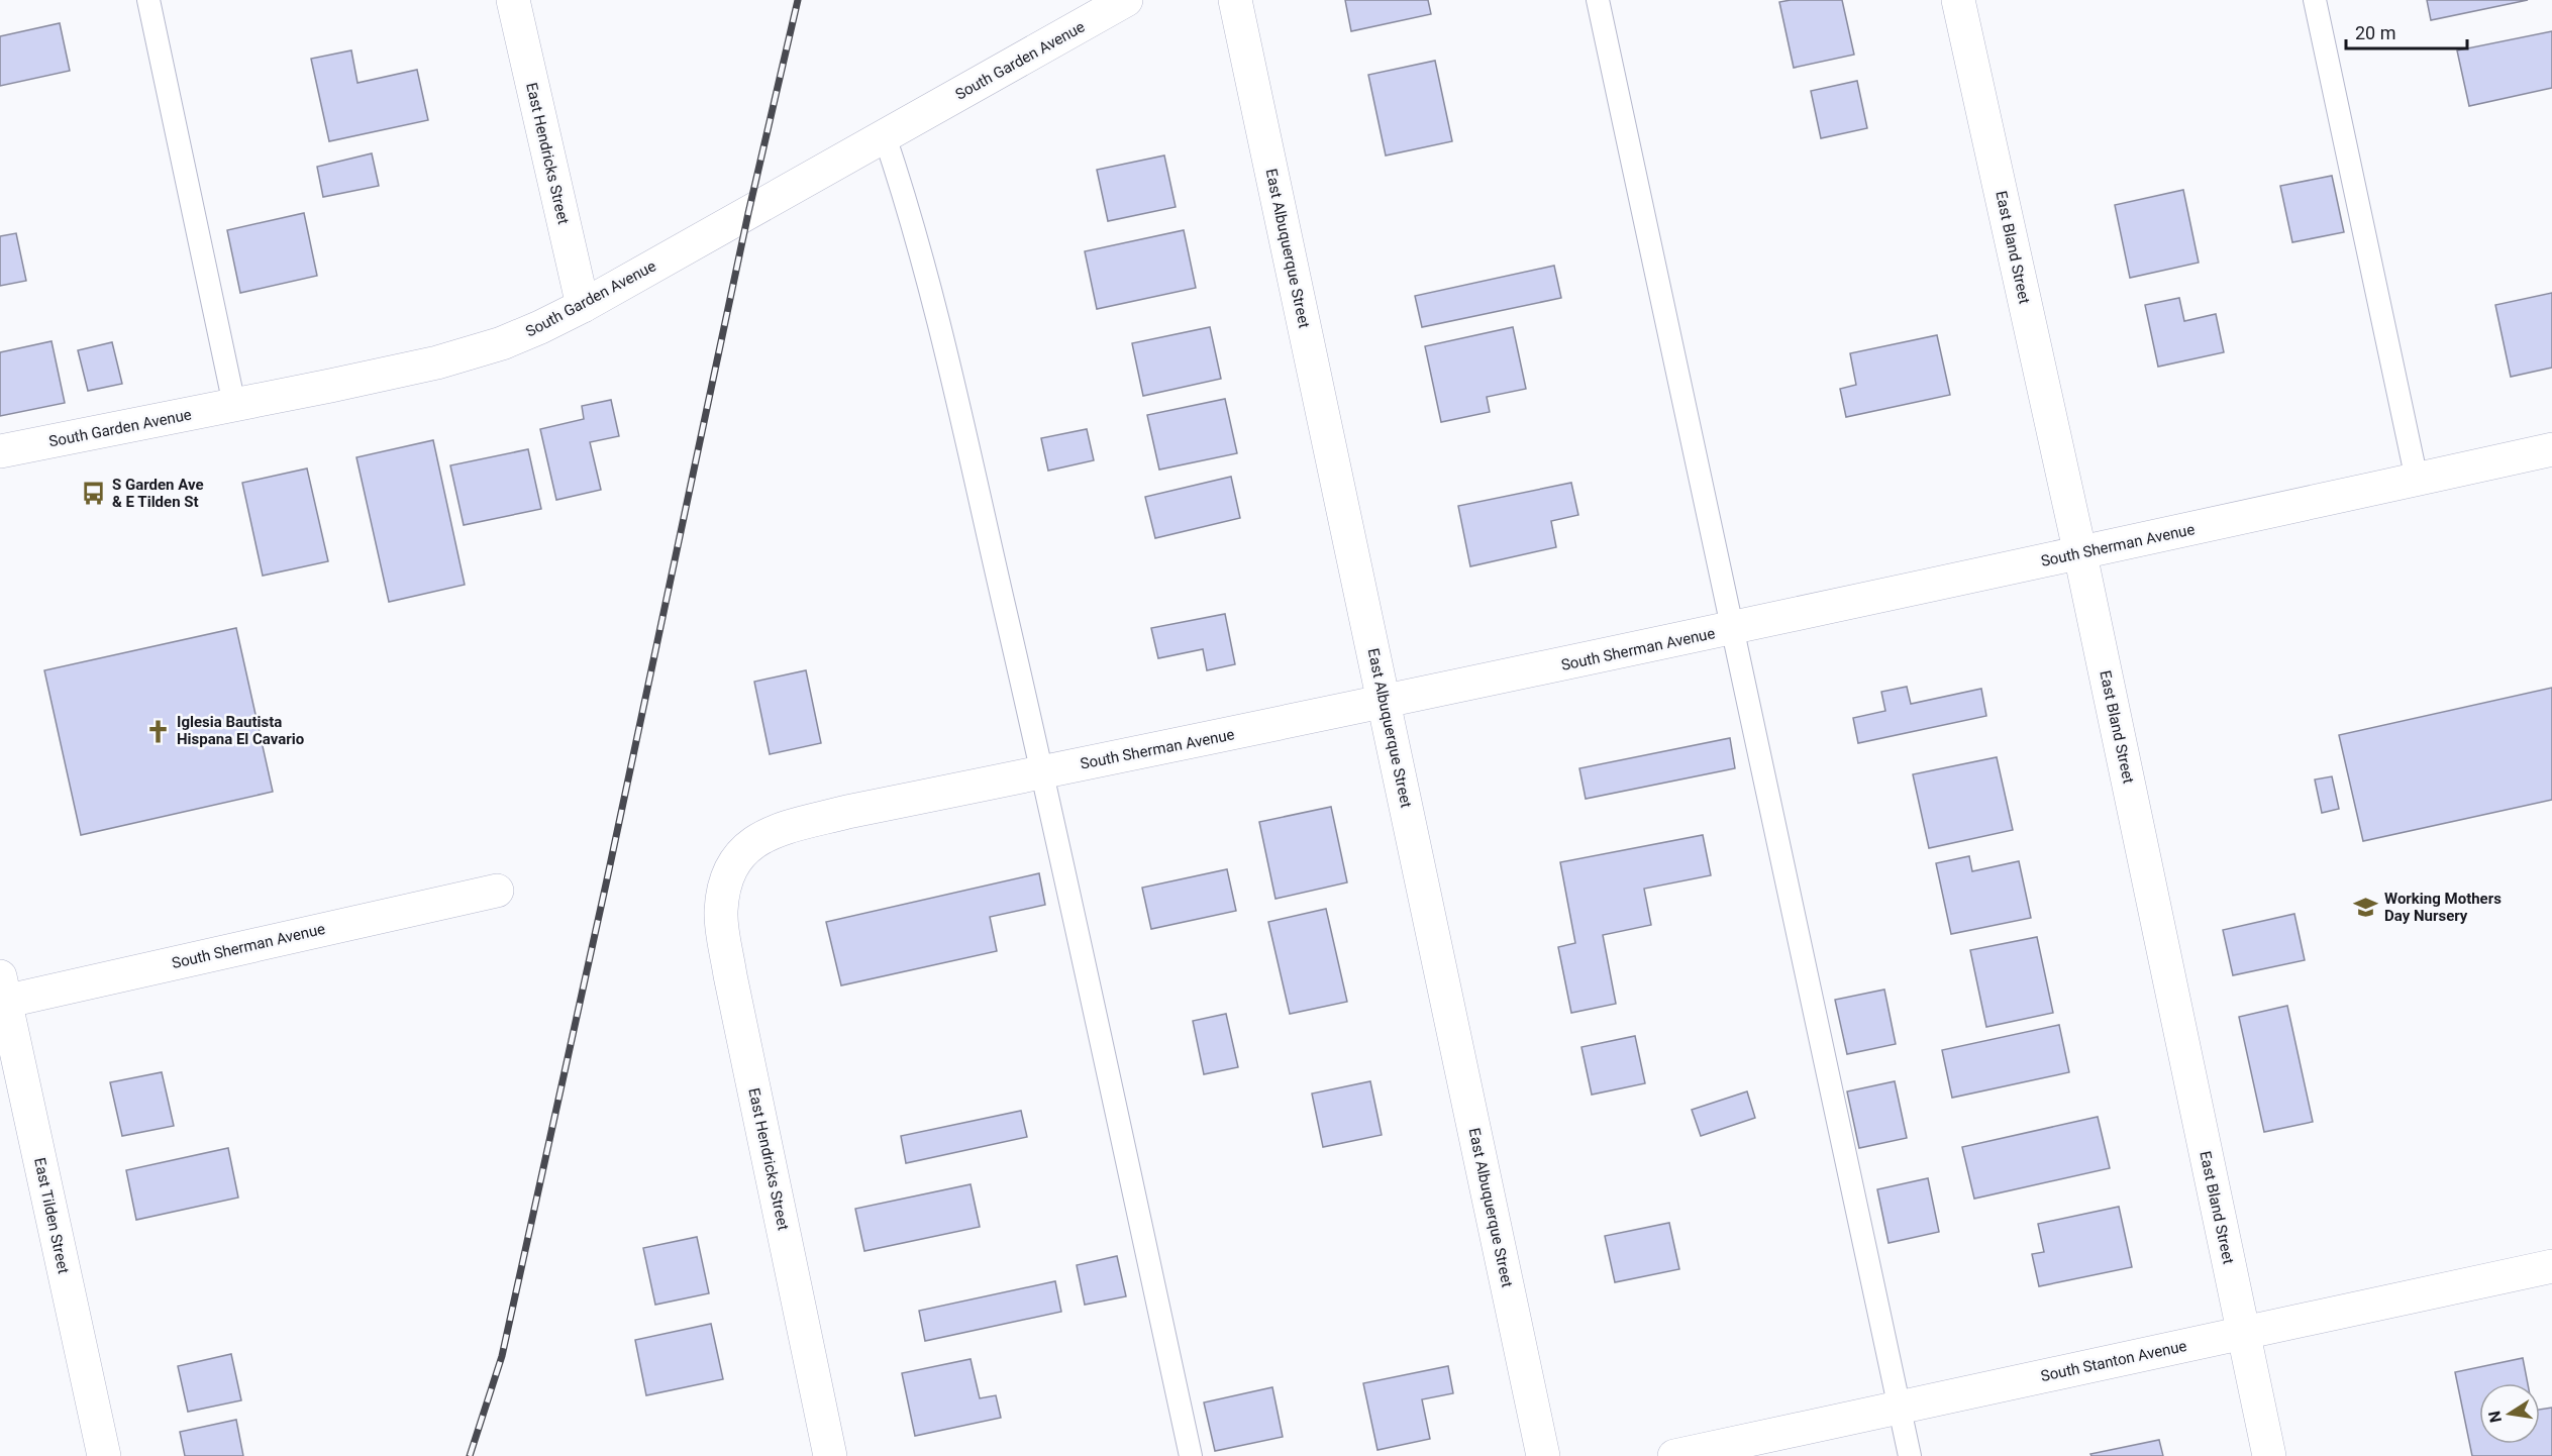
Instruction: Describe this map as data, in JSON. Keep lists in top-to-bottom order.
{
  "streets": {
    "street": [
      "South Garden Avenue",
      "East Hendricks Street",
      "East Bland Street",
      "East Albuquerque Street",
      "South Sherman Avenue",
      "East Tilden Street",
      "South Stanton Avenue"
    ]
  },
  "crossings": [
    ["South Garden Avenue", "East Hendricks Street"],
    ["East Hendricks Street", "South Sherman Avenue"],
    ["East Bland Street", "South Sherman Avenue"],
    ["East Bland Street", "South Stanton Avenue"],
    ["East Albuquerque Street", "South Sherman Avenue"],
    ["South Sherman Avenue", "East Tilden Street"]
  ],
  "places": {
    "bus stop": ["S Garden Ave & E Tilden St"],
    "church": ["Iglesia Bautista Hispana El Cavario"],
    "school or university": ["Working Mothers Day Nursery"]
  },
  "scale_bar": "20 m",
  "north": "left"
}
